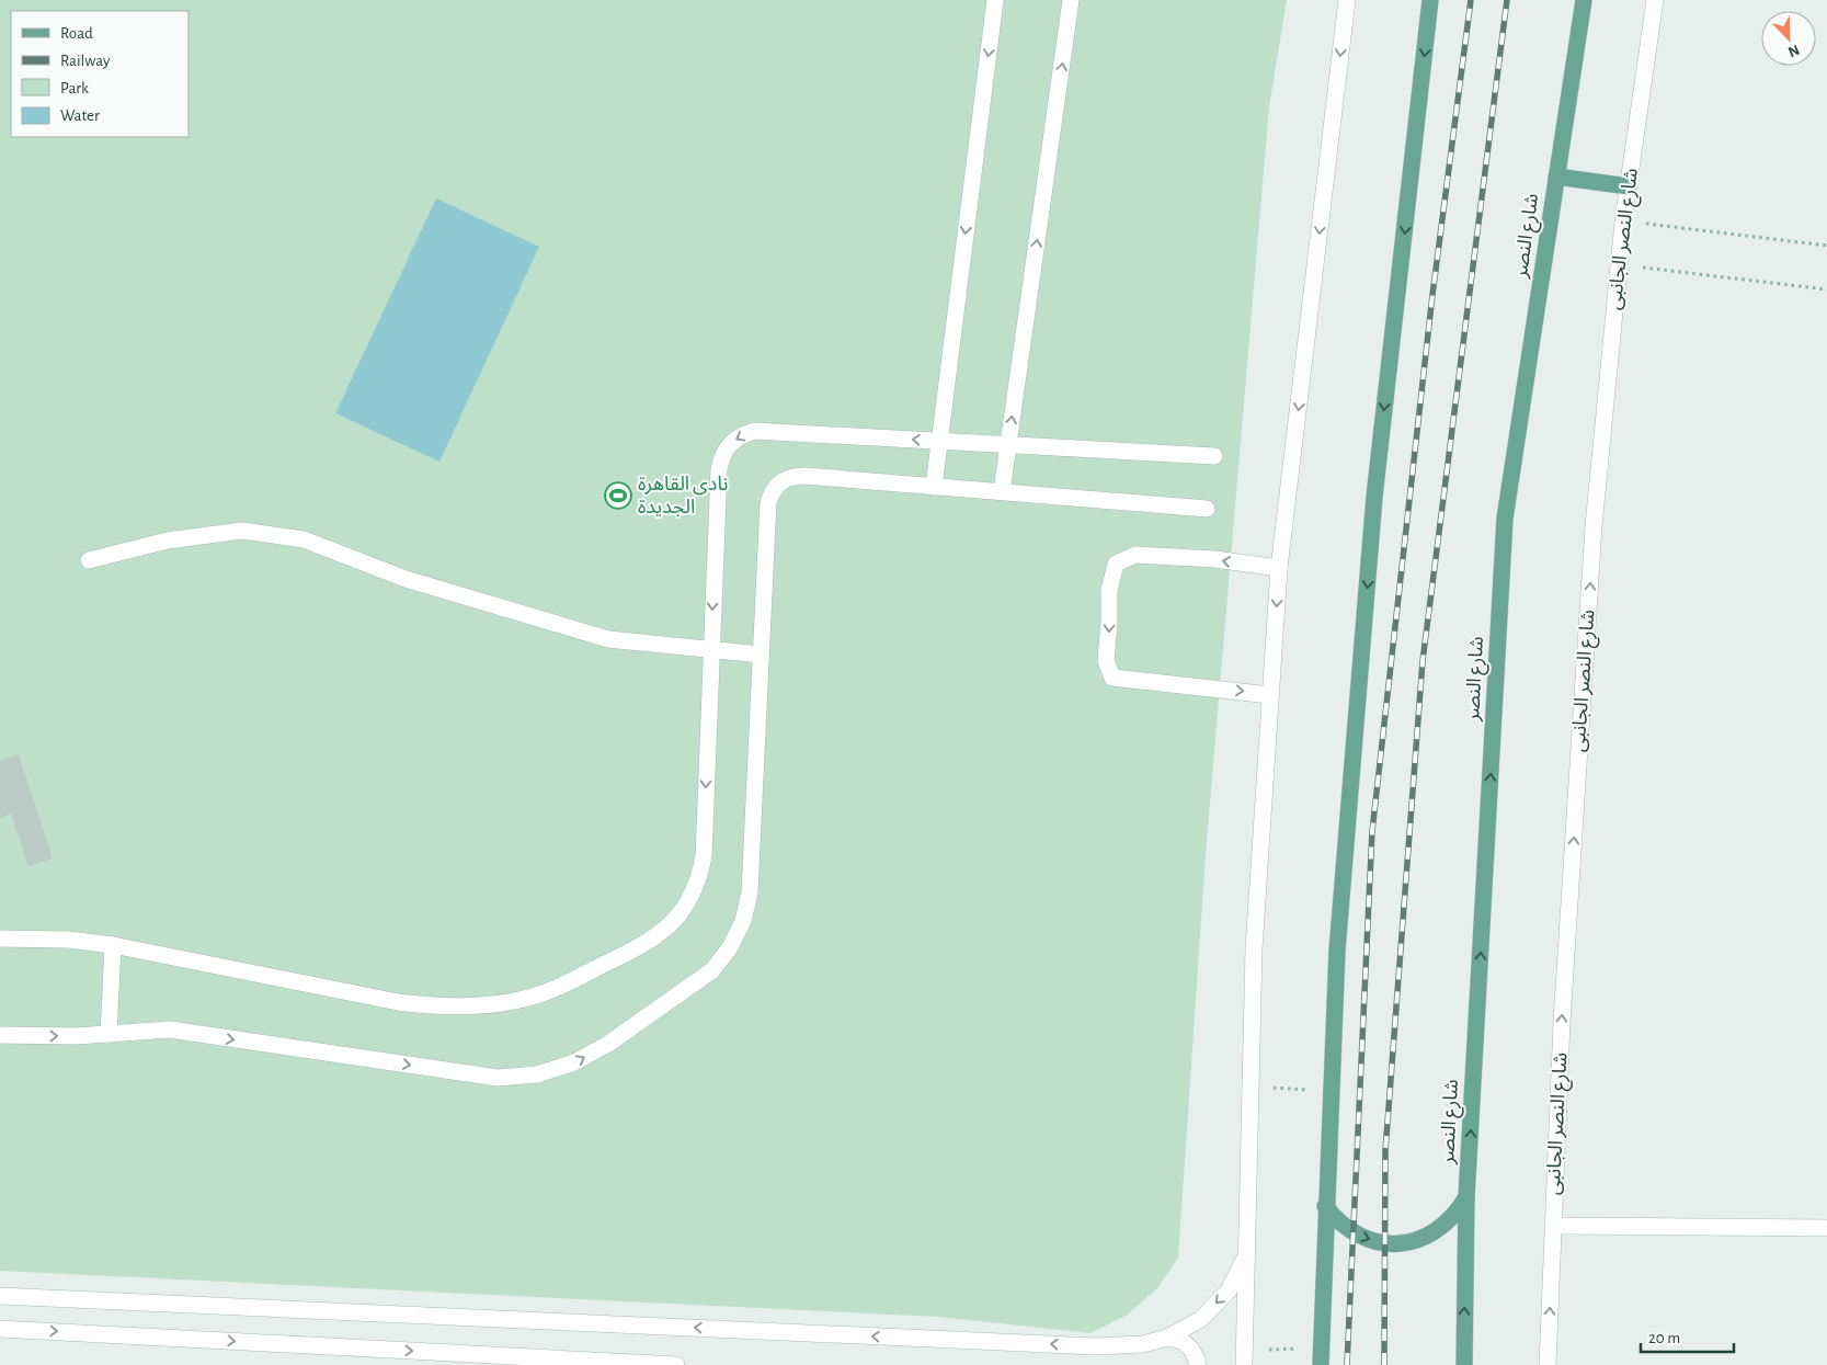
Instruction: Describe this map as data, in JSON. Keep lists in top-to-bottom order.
{
  "streets": {
    "main road": ["شارع النصر"],
    "street": ["شارع النصر الجانبى"]
  },
  "one_way": ["شارع النصر الجانبى"],
  "places": {
    "sports": ["نادى القاهرة الجديدة"]
  },
  "legend": [
    "Road",
    "Railway",
    "Park",
    "Water"
  ],
  "scale_bar": "20 m",
  "north": "bottom right"
}
